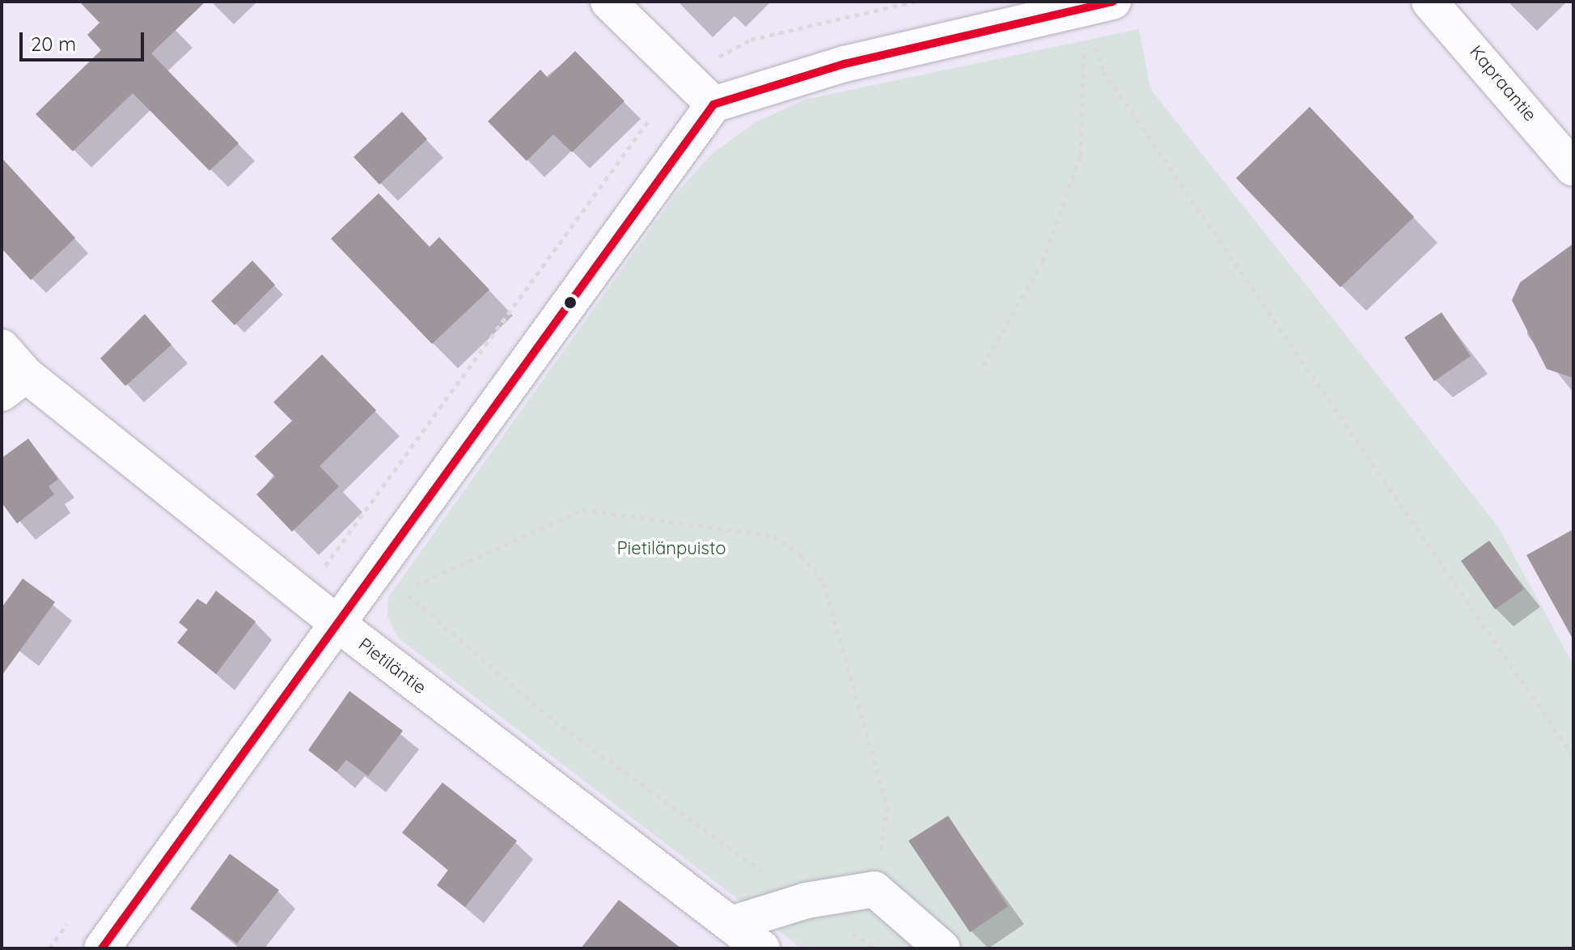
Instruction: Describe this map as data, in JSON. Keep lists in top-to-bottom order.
{
  "streets": {
    "street": ["Kapraantie", "Pietiläntie"]
  },
  "parks": ["Pietilänpuisto"],
  "scale_bar": "20 m"
}
